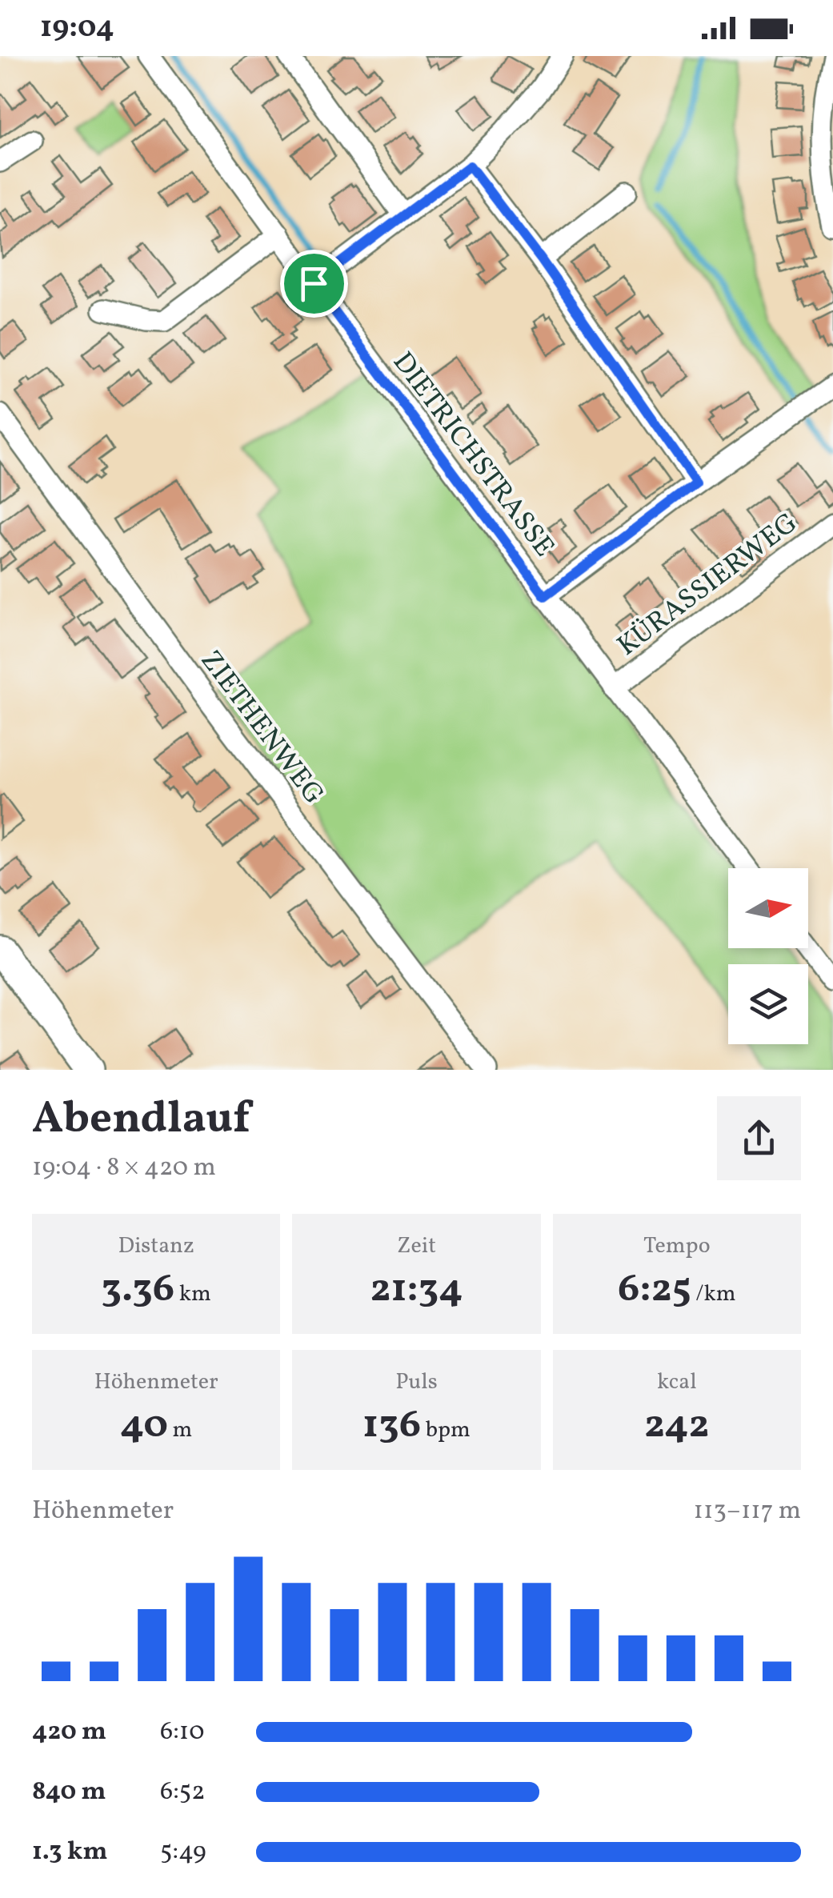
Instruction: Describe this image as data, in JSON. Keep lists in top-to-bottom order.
{
  "streets": {
    "street": ["DIETRICHSTRASSE", "KÜRASSIERWEG", "ZIETHENWEG"]
  },
  "crossings": [
    ["DIETRICHSTRASSE", "KÜRASSIERWEG"]
  ],
  "north": "right",
  "page": {
    "status": "19:04",
    "heading": ["Abendlauf", "19:04 · 8 × 420 m"],
    "stats": [
      ["Distanz", "3.36 km"],
      ["Zeit", "21:34"],
      ["Tempo", "6:25 /km"],
      ["Höhenmeter", "40 m"],
      ["Puls", "136 bpm"],
      ["kcal", "242"]
    ],
    "chart": ["Höhenmeter", "113–117 m"],
    "list": [
      {
        "name": "420 m",
        "note": "6:10"
      },
      {
        "name": "840 m",
        "note": "6:52"
      },
      {
        "name": "1.3 km",
        "note": "5:49"
      }
    ]
  }
}
